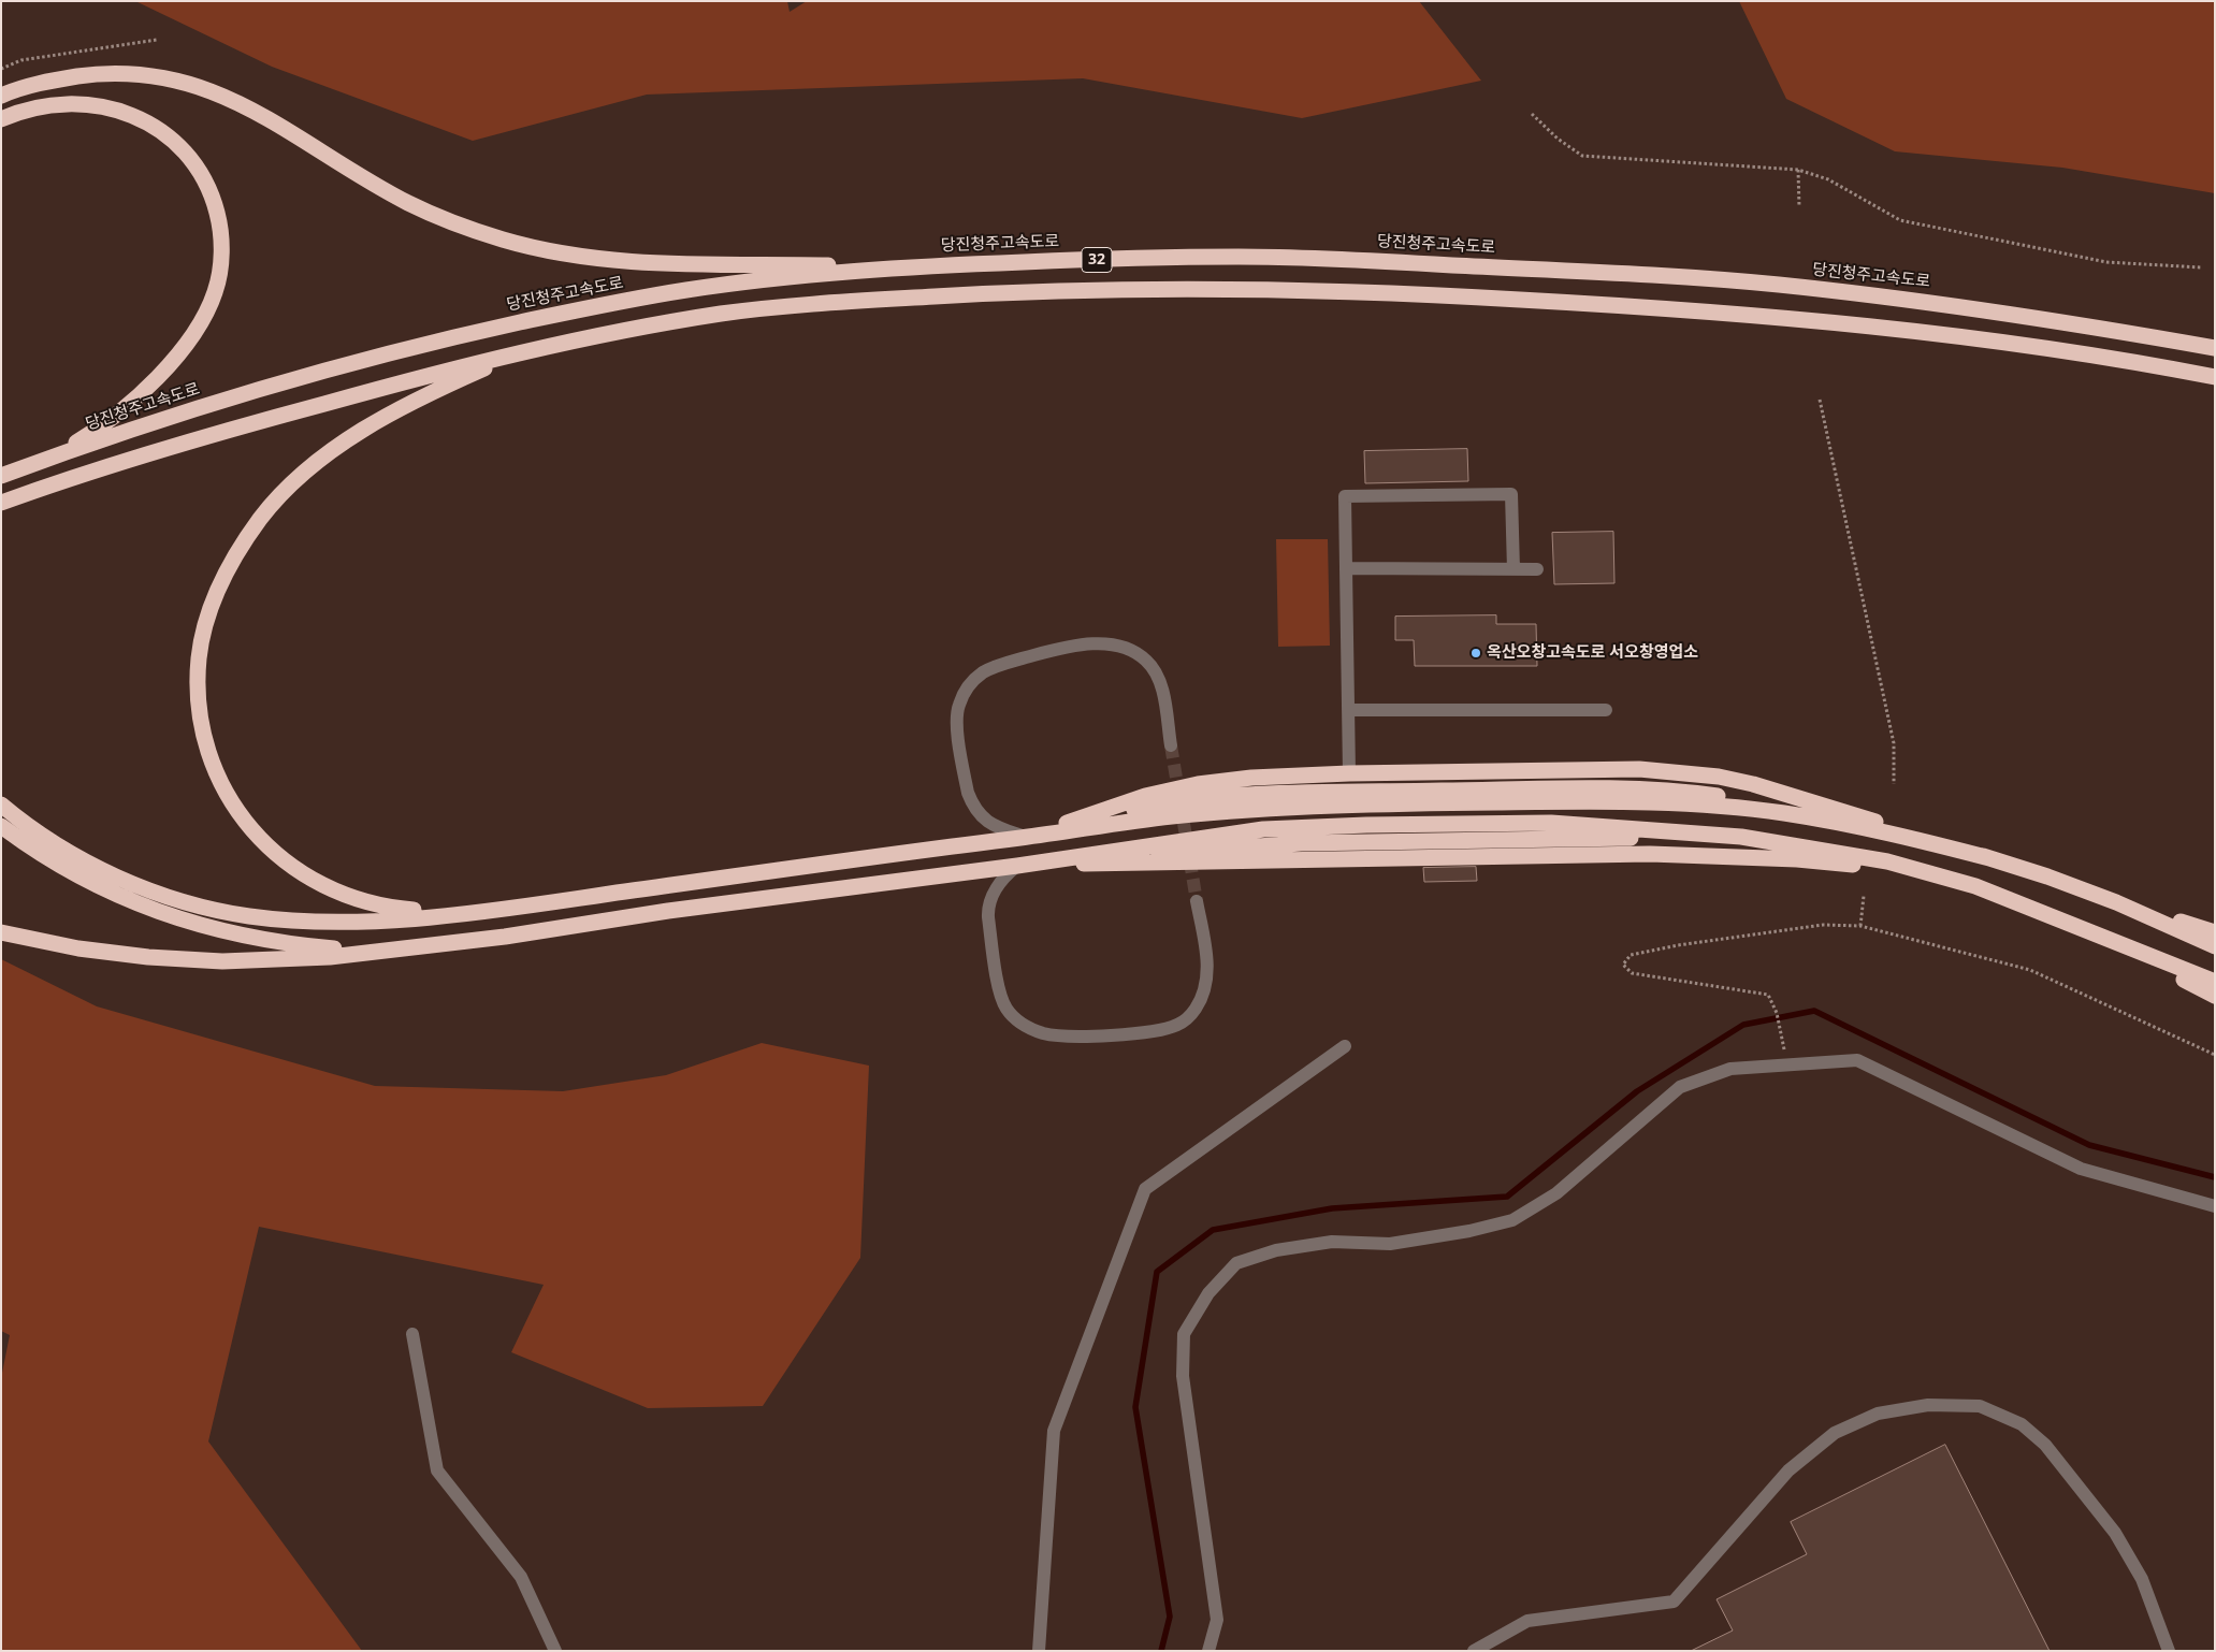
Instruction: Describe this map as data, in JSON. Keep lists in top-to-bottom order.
{
  "streets": {
    "highway": ["당진청주고속도로", "32"]
  },
  "places": ["옥산오창고속도로 서오창영업소"]
}
